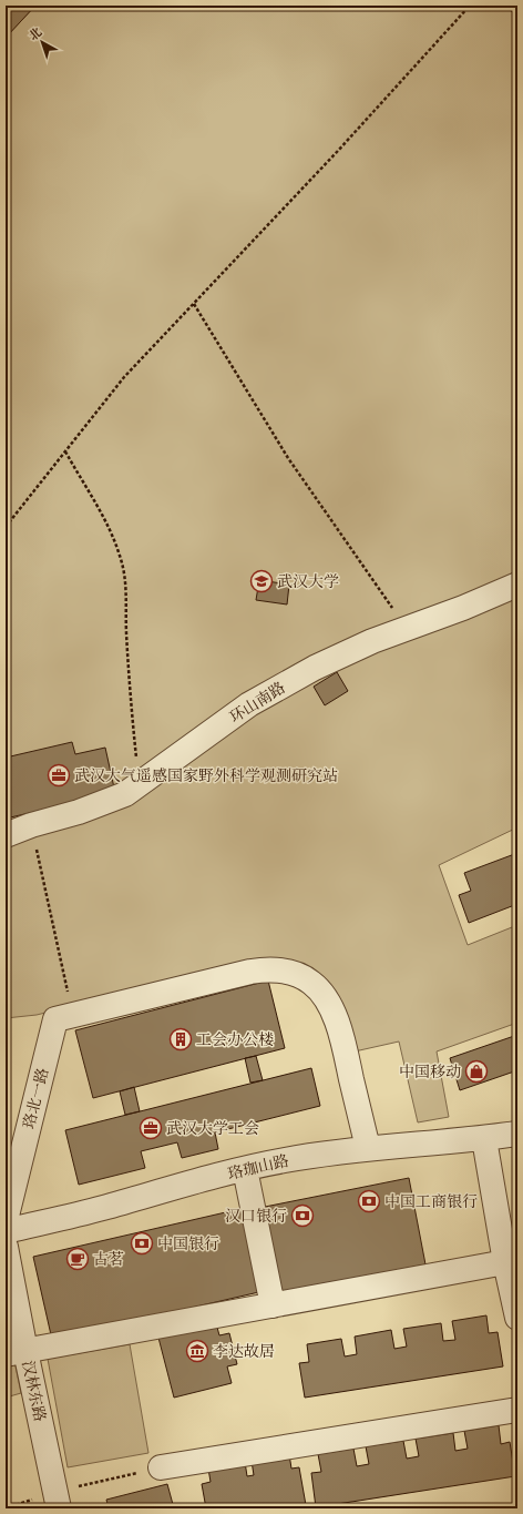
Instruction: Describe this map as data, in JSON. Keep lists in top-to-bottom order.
{
  "streets": {
    "street": [
      "环山南路",
      "珞北一路",
      "珞珈山路",
      "汉林东路"
    ]
  },
  "places": {
    "school or university": ["武汉大学"],
    "office": ["武汉大气遥感国家野外科学观测研究站", "武汉大学工会"],
    "building": ["工会办公楼"],
    "shop": ["中国移动"],
    "bank": ["中国工商银行", "汉口银行", "中国银行"],
    "cafe": ["古茗"],
    "museum": ["李达故居"]
  },
  "north": "top left"
}
